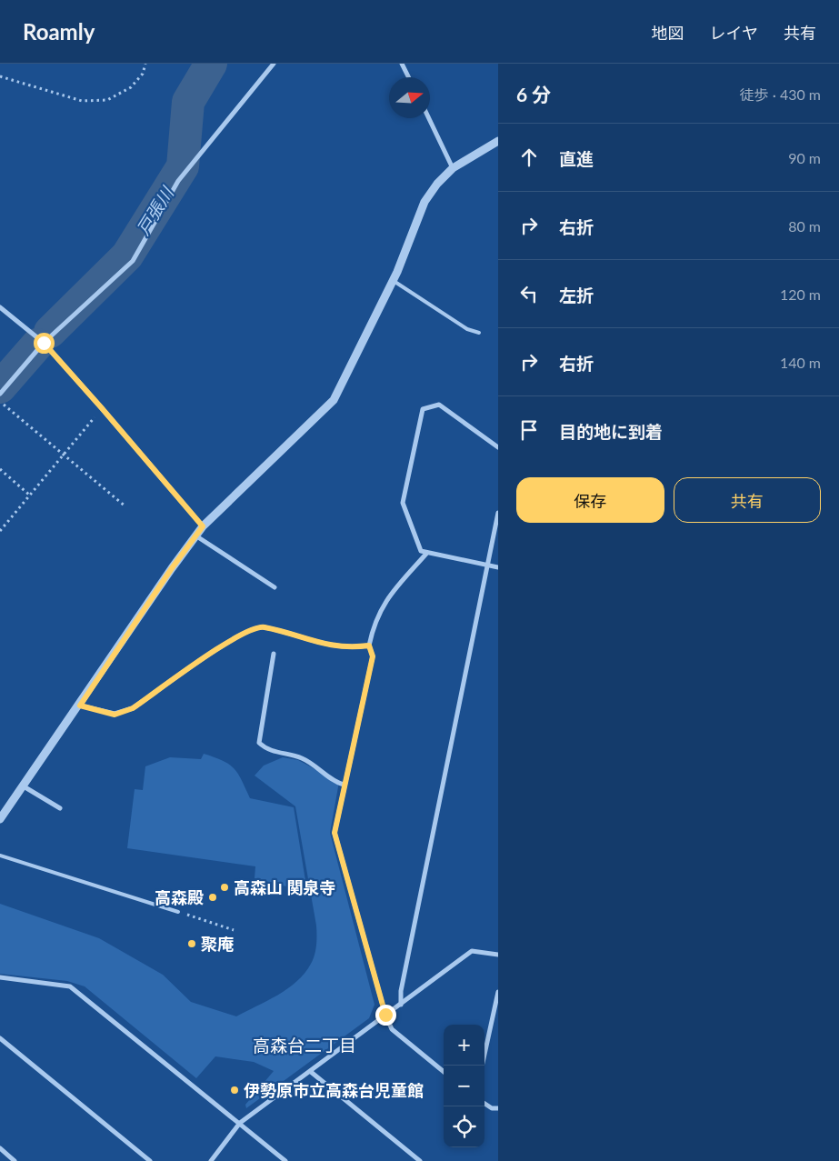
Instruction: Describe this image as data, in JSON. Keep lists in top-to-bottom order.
{
  "districts": ["高森台二丁目"],
  "water": ["戸張川"],
  "places": [
    "高森山 関泉寺",
    "高森殿",
    "聚庵",
    "伊勢原市立高森台児童館"
  ],
  "north": "right",
  "page": {
    "header": "Roamly",
    "nav": ["地図", "レイヤ", "共有"],
    "heading": ["6 分", "徒歩 · 430 m"],
    "list": [
      ["直進", "90 m"],
      ["右折", "80 m"],
      ["左折", "120 m"],
      ["右折", "140 m"],
      "目的地に到着"
    ],
    "buttons": ["保存", "共有"],
    "map_buttons": ["+", "−"]
  }
}
